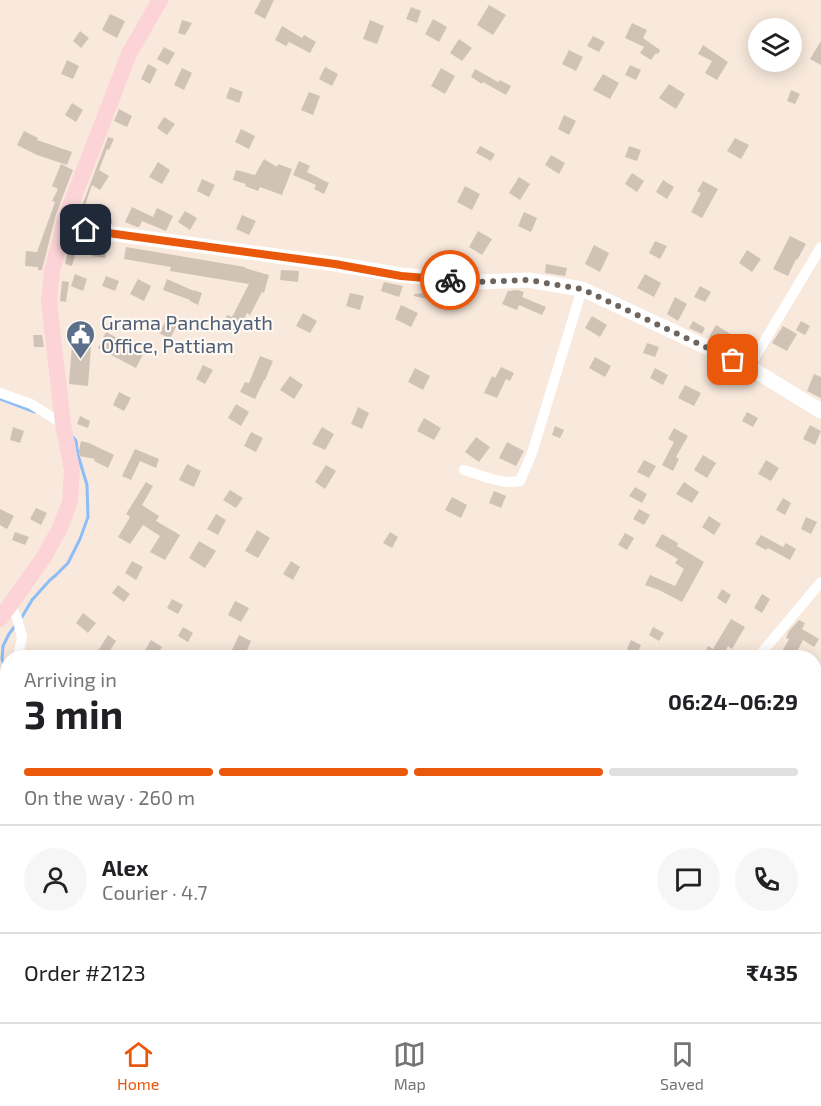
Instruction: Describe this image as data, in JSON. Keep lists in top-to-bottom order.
{
  "places": {
    "public building": ["Grama Panchayath Office, Pattiam"]
  },
  "page": {
    "heading": ["3 min", "Arriving in", "06:24–06:29"],
    "panel": [
      "Alex",
      "Courier · 4.7",
      "Order #2123",
      "₹435"
    ],
    "bar": "On the way · 260 m",
    "tabs": ["Home", "Map", "Saved"]
  }
}
